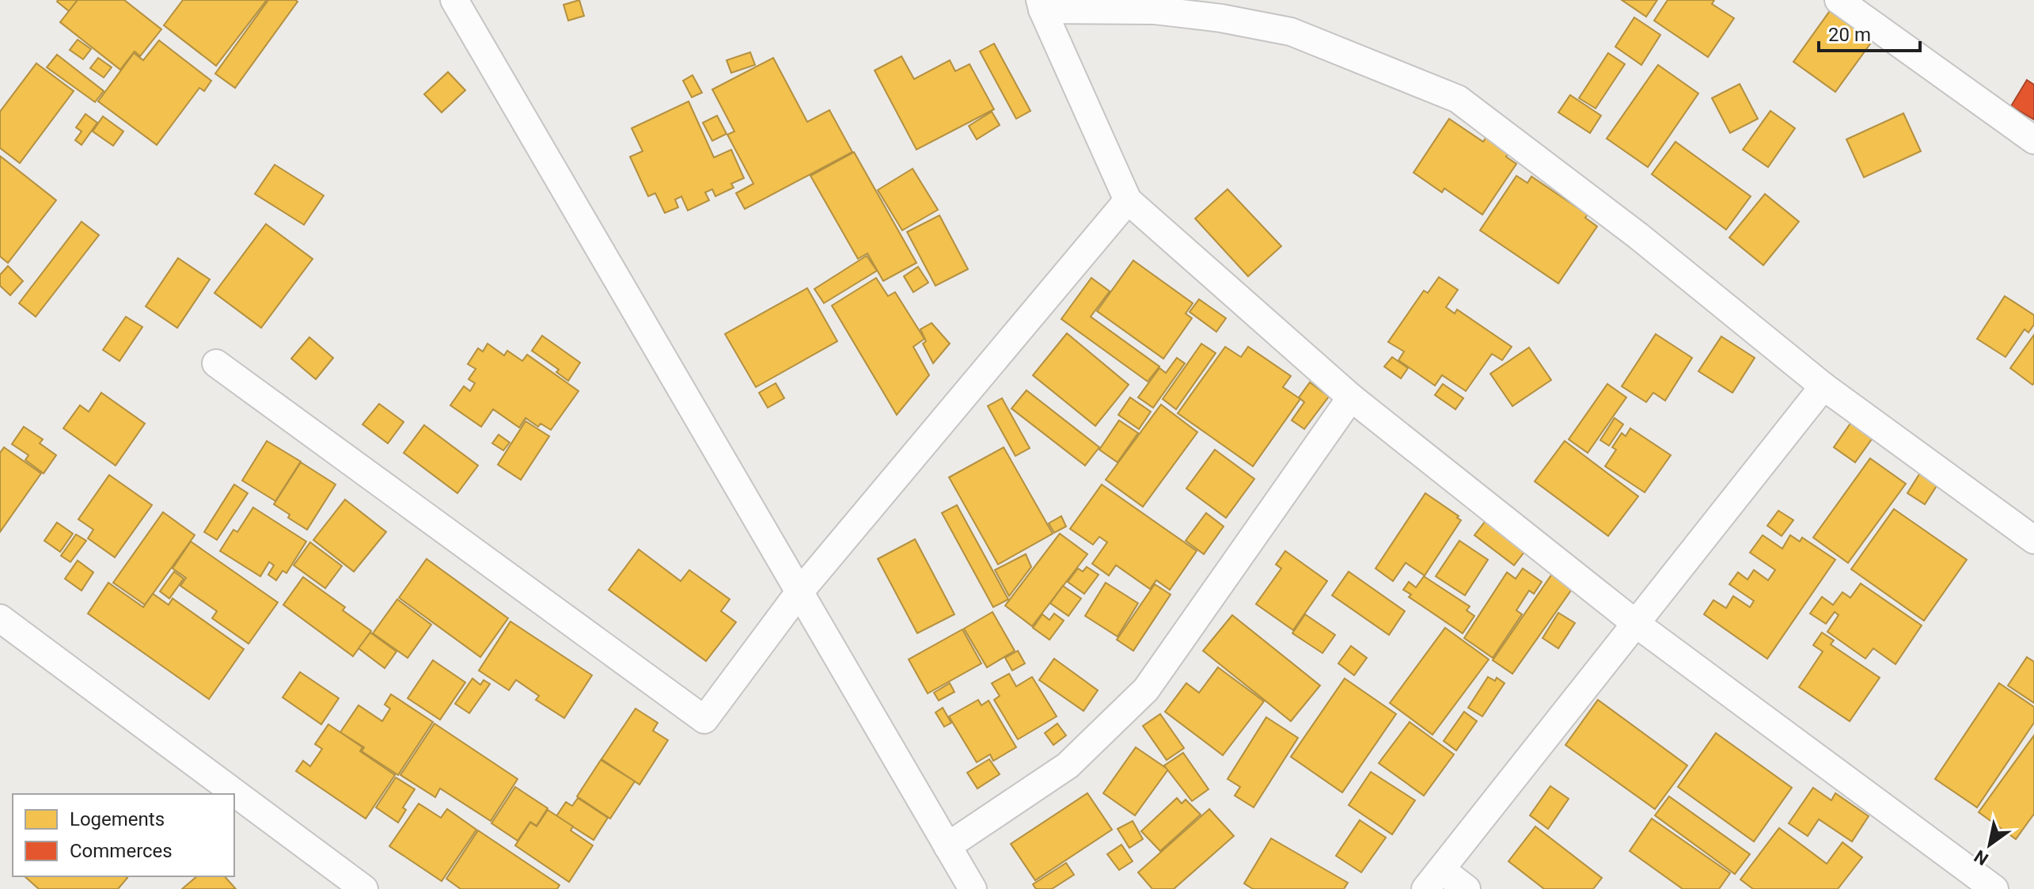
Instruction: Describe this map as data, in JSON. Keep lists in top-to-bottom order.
{
  "legend": ["Logements", "Commerces"],
  "scale_bar": "20 m",
  "north": "bottom left"
}
